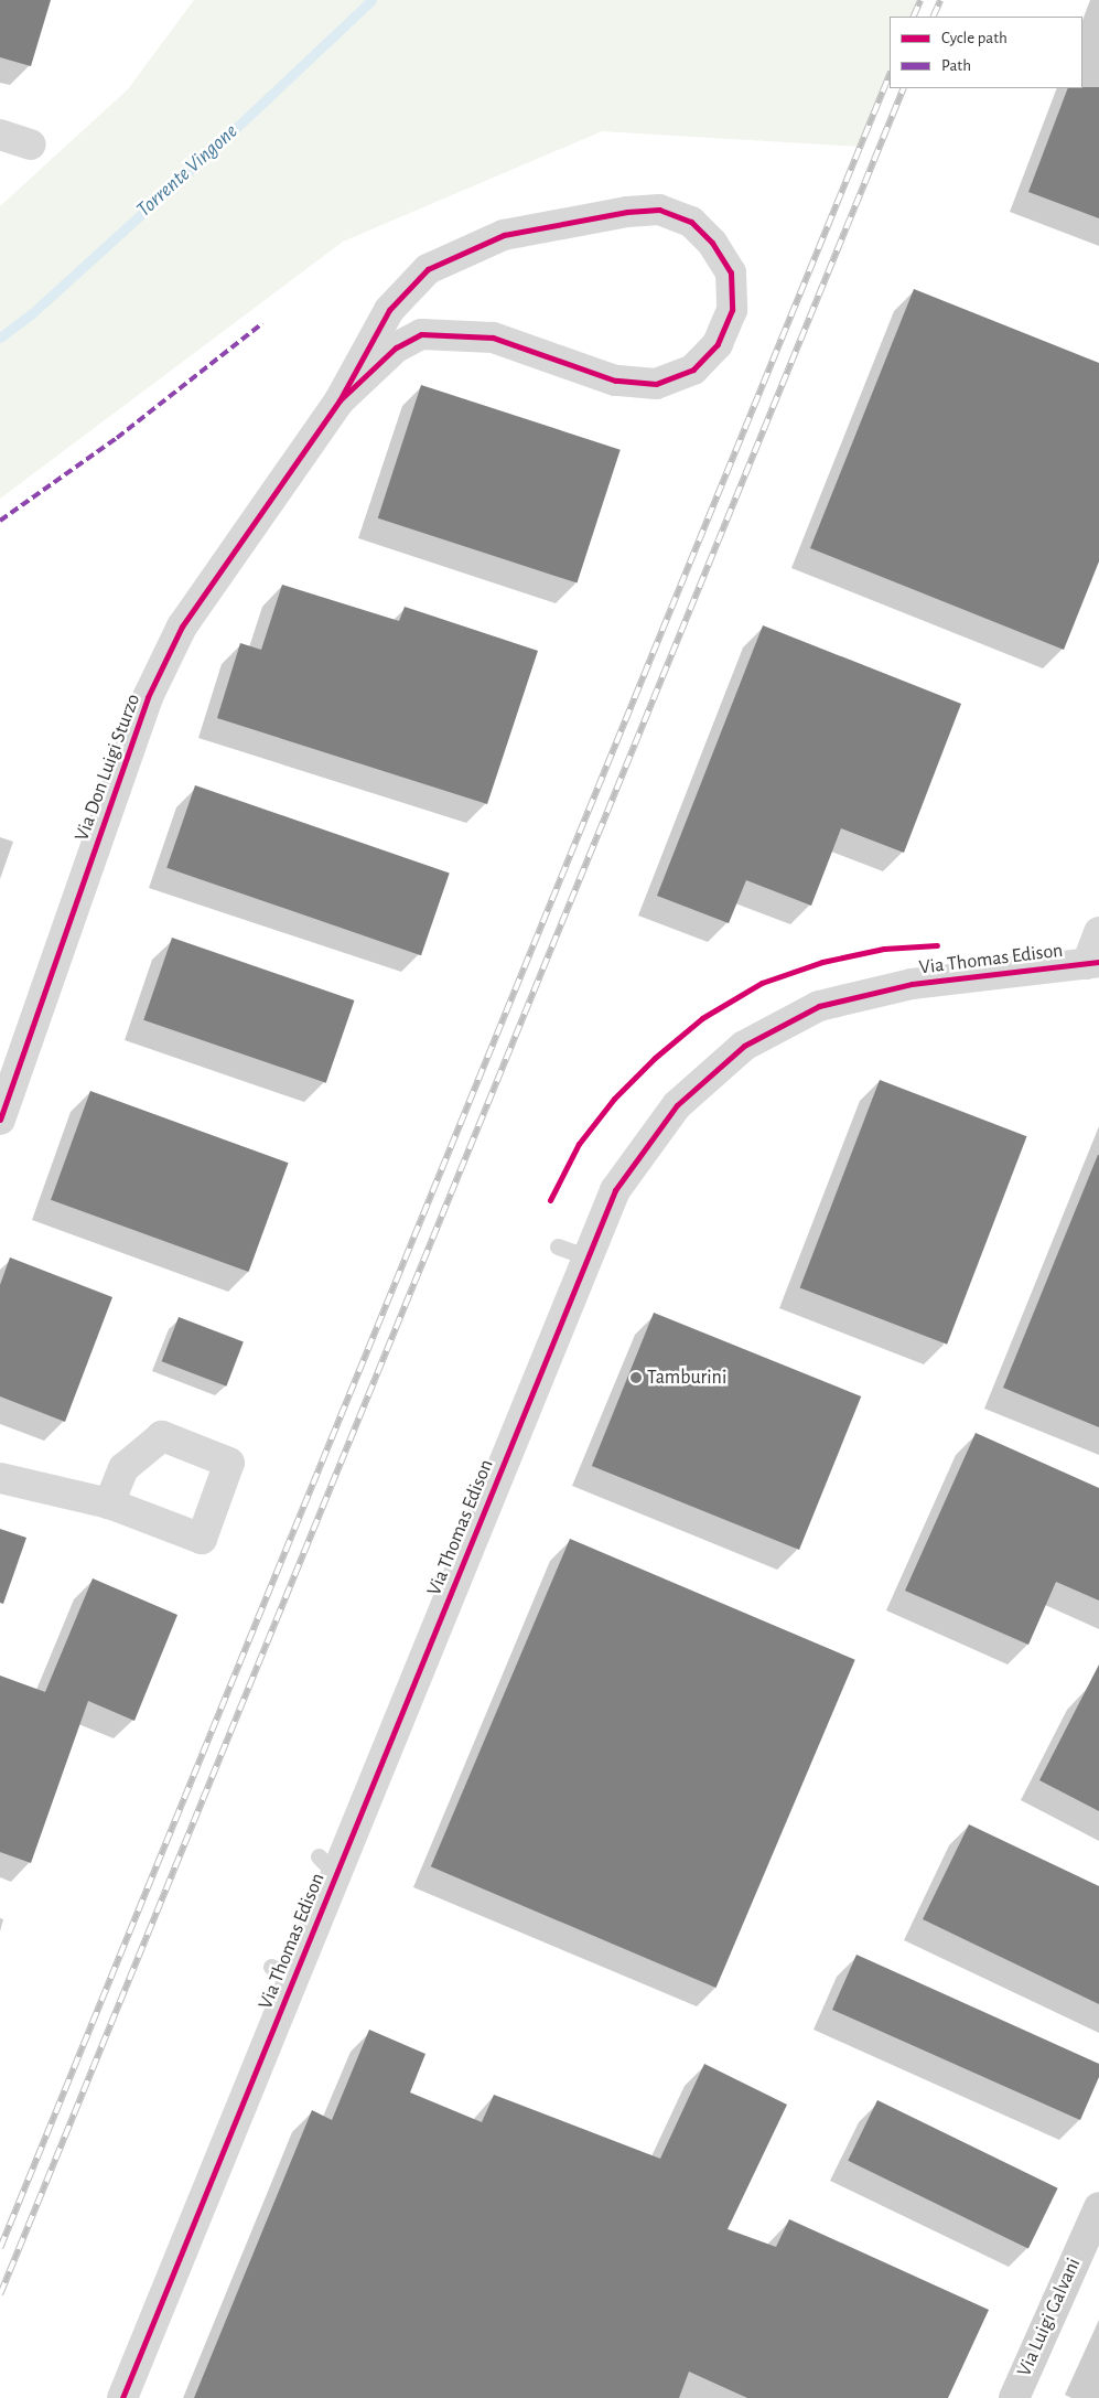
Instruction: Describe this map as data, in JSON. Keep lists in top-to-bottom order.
{
  "streets": {
    "street": ["Via Don Luigi Sturzo", "Via Thomas Edison", "Via Luigi Galvani"]
  },
  "water": ["Torrente Vingone"],
  "places": ["Tamburini"],
  "legend": ["Cycle path", "Path"]
}
